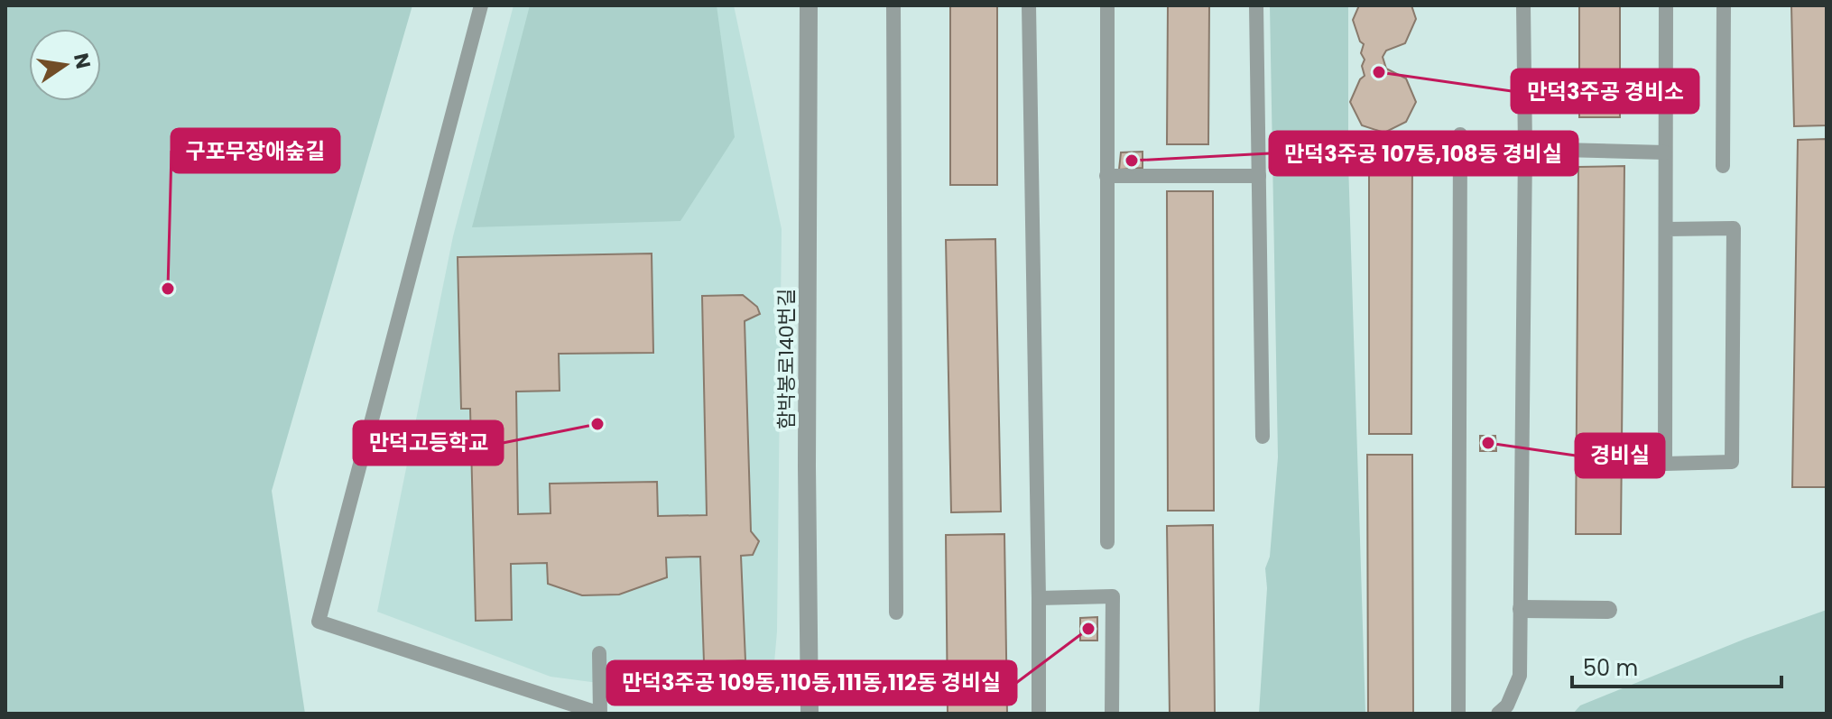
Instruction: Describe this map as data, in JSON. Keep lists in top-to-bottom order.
{
  "streets": {
    "street": ["함박봉로140번길"]
  },
  "places": [
    "만덕3주공 경비소",
    "만덕3주공 107동,108동 경비실",
    "구포무장애숲길",
    "만덕고등학교",
    "경비실",
    "만덕3주공 109동,110동,111동,112동 경비실"
  ],
  "scale_bar": "50 m",
  "north": "right"
}
